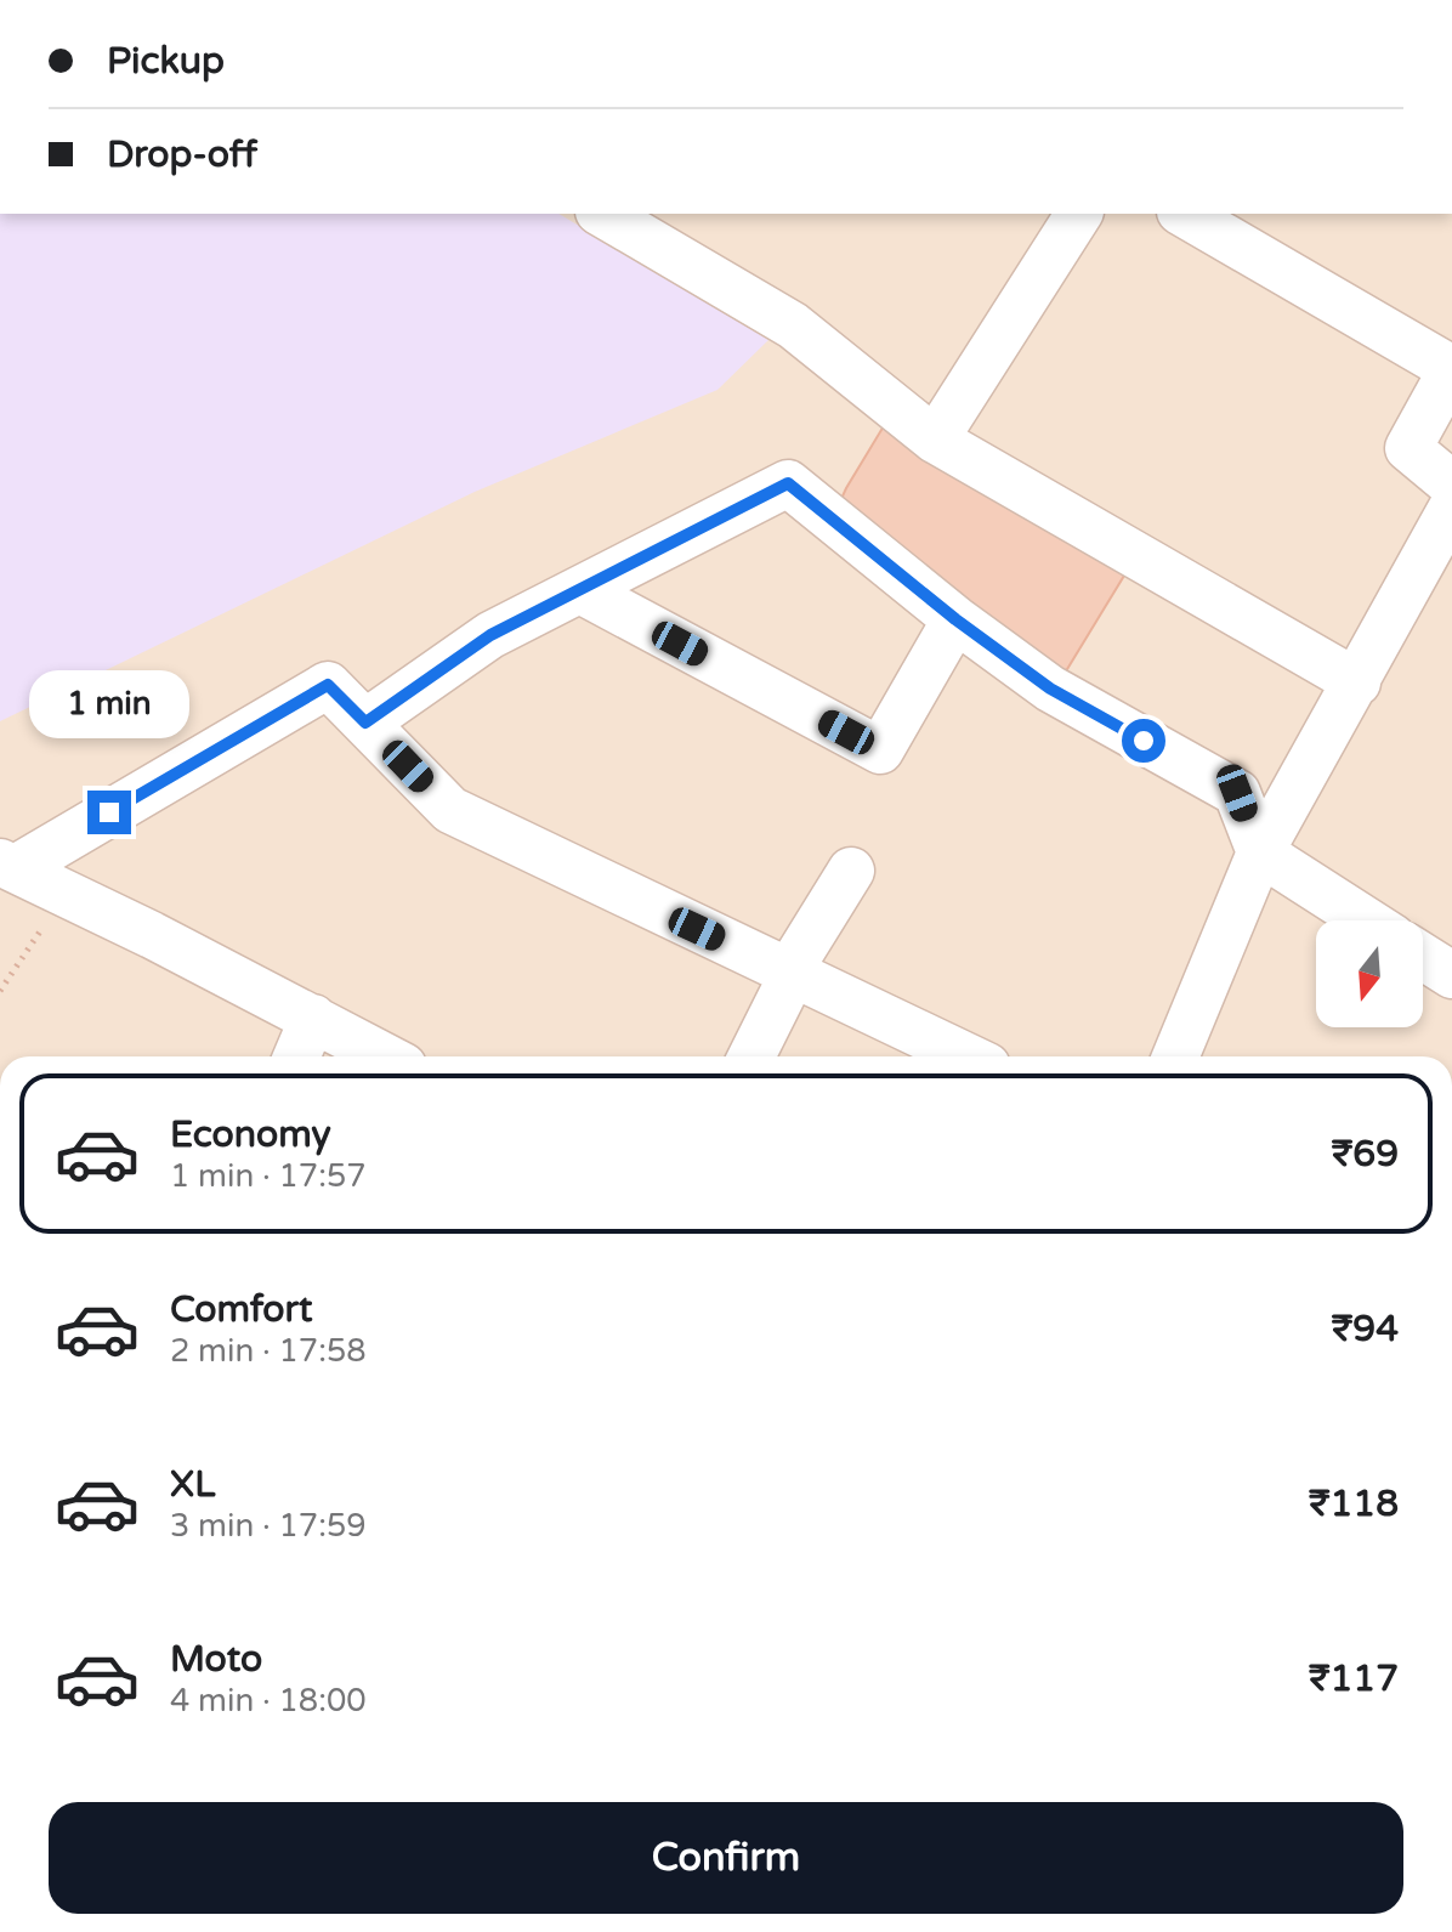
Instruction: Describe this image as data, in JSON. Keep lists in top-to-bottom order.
{
  "north": "bottom",
  "page": {
    "banner": ["Pickup", "Drop-off"],
    "bubble": "1 min",
    "list": [
      {
        "name": "Economy",
        "note": "1 min · 17:57",
        "value": "₹69"
      },
      {
        "name": "Comfort",
        "note": "2 min · 17:58",
        "value": "₹94"
      },
      {
        "name": "XL",
        "note": "3 min · 17:59",
        "value": "₹118"
      },
      {
        "name": "Moto",
        "note": "4 min · 18:00",
        "value": "₹117"
      }
    ],
    "buttons": "Confirm"
  }
}
